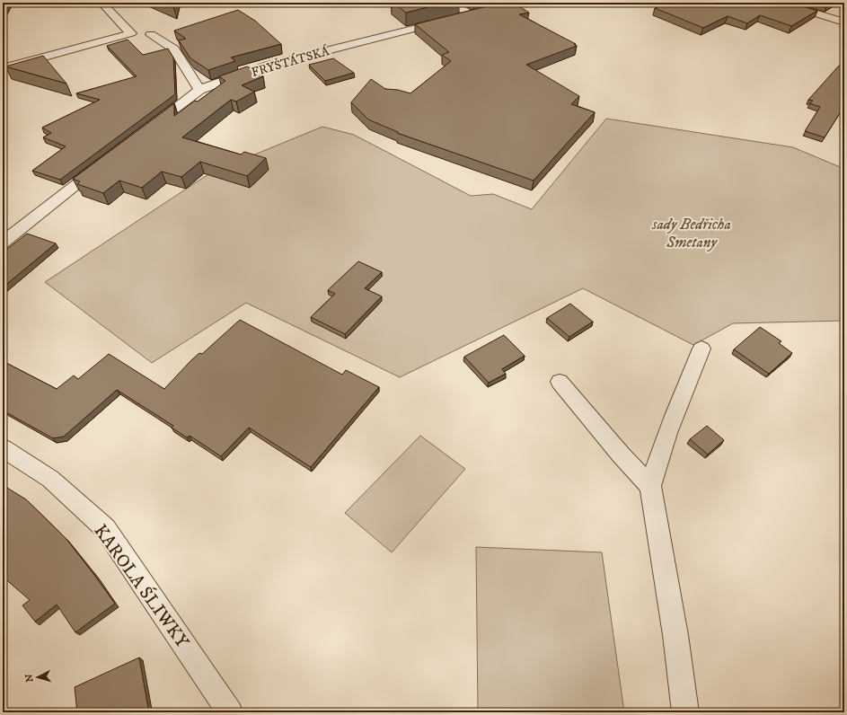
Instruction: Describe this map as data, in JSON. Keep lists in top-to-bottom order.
{
  "streets": {
    "street": ["FRYŠTÁTSKÁ", "KAROLA ŚLIWKY"]
  },
  "parks": ["sady Bedřicha Smetany"],
  "north": "left"
}
